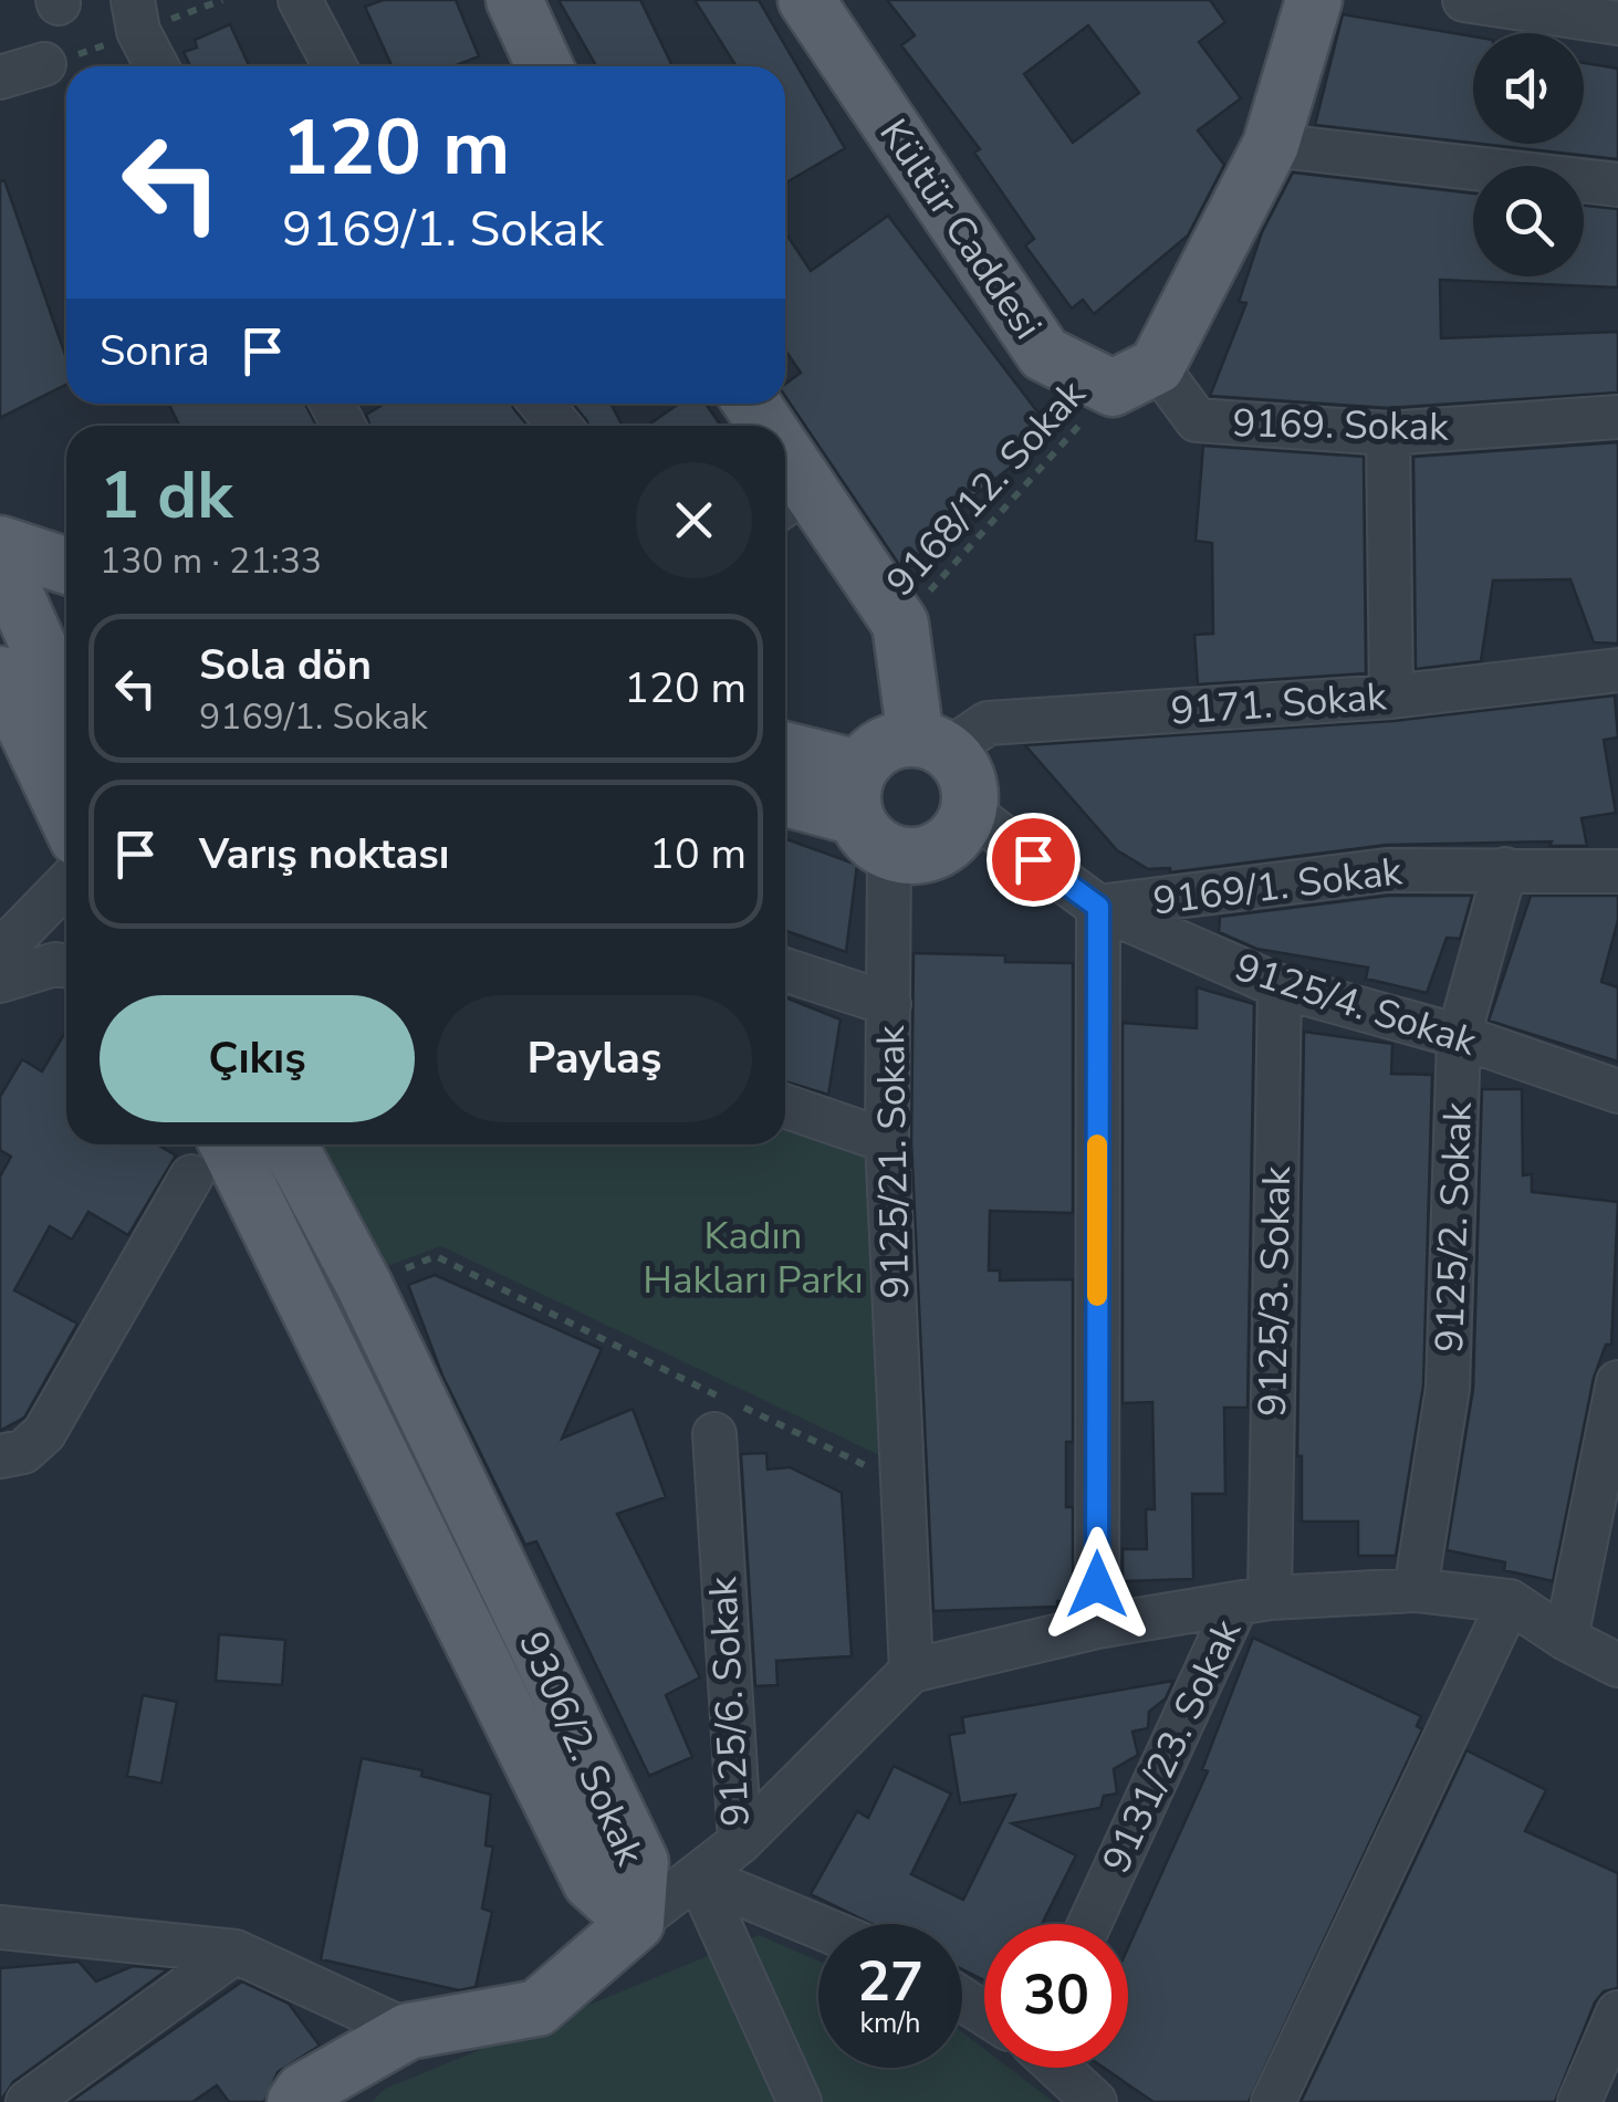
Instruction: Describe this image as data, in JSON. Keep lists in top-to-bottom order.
{
  "streets": {
    "main road": ["Kültür Caddesi", "9125/6. Sokak", "9306/2. Sokak"],
    "street": [
      "9169. Sokak",
      "9171. Sokak",
      "9169/1. Sokak",
      "9125/4. Sokak",
      "9125/21. Sokak",
      "9125/2. Sokak",
      "9125/3. Sokak",
      "9131/23. Sokak"
    ],
    "path": ["9168/12. Sokak"]
  },
  "crossings": [
    ["Kültür Caddesi", "9169. Sokak"],
    ["Kültür Caddesi", "9168/12. Sokak"],
    ["9169. Sokak", "9168/12. Sokak"],
    ["9171. Sokak", "9169/1. Sokak"],
    ["9171. Sokak", "9125/21. Sokak"],
    ["9169/1. Sokak", "9125/4. Sokak"],
    ["9169/1. Sokak", "9125/21. Sokak"],
    ["9169/1. Sokak", "9125/2. Sokak"],
    ["9125/4. Sokak", "9125/2. Sokak"],
    ["9125/4. Sokak", "9125/3. Sokak"],
    ["9125/3. Sokak", "9131/23. Sokak"],
    ["9125/6. Sokak", "9306/2. Sokak"]
  ],
  "parks": ["Kadın Hakları Parkı"],
  "page": {
    "turn": ["120 m", "9169/1. Sokak"],
    "then": "Sonra",
    "heading": ["1 dk", "130 m · 21:33"],
    "list": [
      {
        "name": "Sola dön",
        "note": "9169/1. Sokak",
        "value": "120 m"
      },
      {
        "name": "Varış noktası",
        "value": "10 m"
      }
    ],
    "buttons": ["Çıkış", "Paylaş"],
    "speed": "27 km/h",
    "limit": "30"
  }
}
